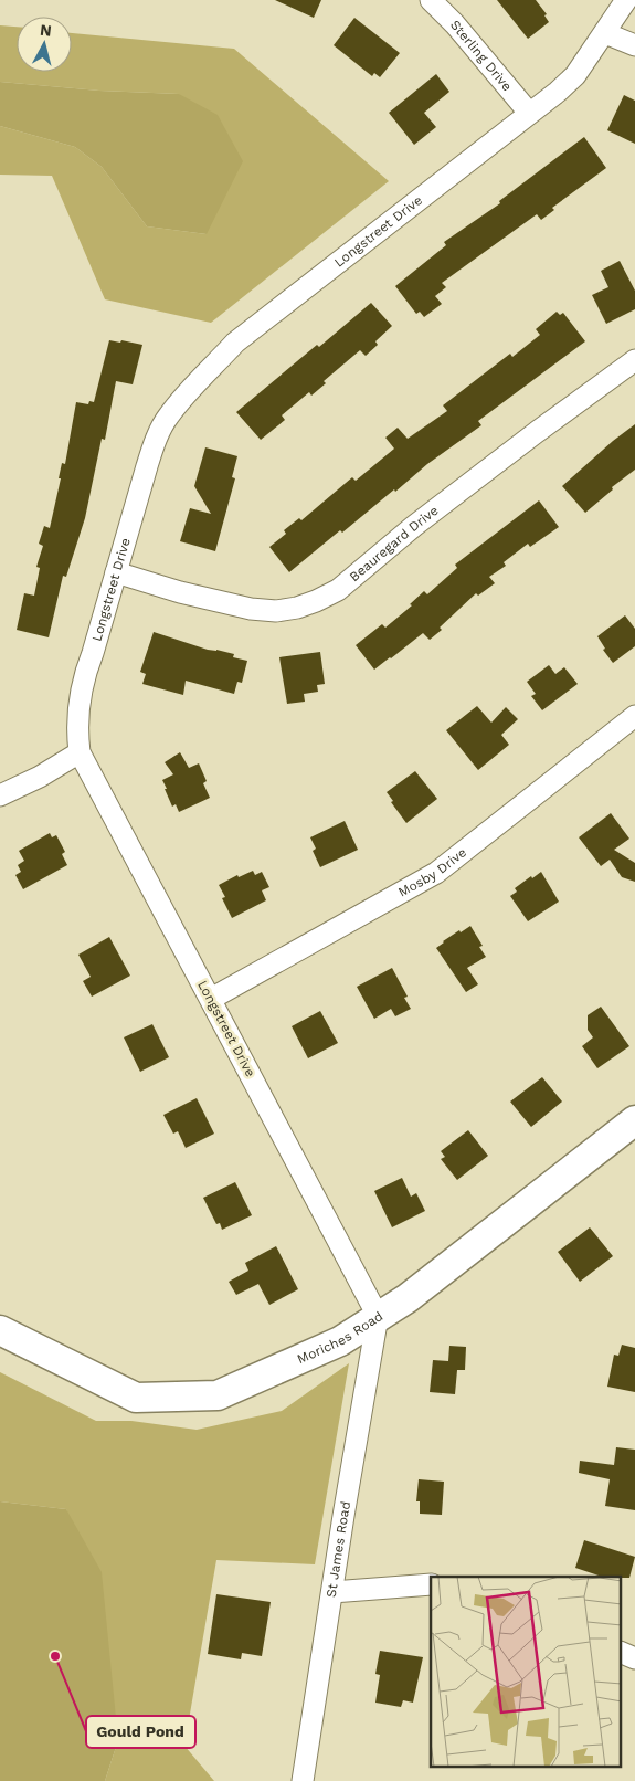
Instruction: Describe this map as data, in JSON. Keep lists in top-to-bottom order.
{
  "streets": {
    "street": [
      "Sterling Drive",
      "Longstreet Drive",
      "Beauregard Drive",
      "Mosby Drive",
      "Moriches Road",
      "St James Road"
    ]
  },
  "crossings": [
    ["Sterling Drive", "Longstreet Drive"],
    ["Longstreet Drive", "Beauregard Drive"],
    ["Longstreet Drive", "Mosby Drive"],
    ["Longstreet Drive", "Moriches Road"],
    ["Longstreet Drive", "St James Road"],
    ["Moriches Road", "St James Road"]
  ],
  "places": ["Gould Pond"],
  "north": "top"
}
